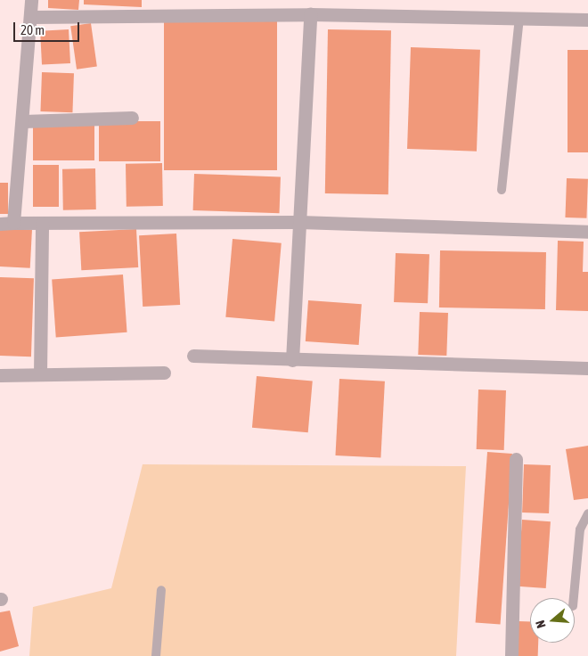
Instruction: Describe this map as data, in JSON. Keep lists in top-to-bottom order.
{
  "scale_bar": "20 m",
  "north": "left"
}
